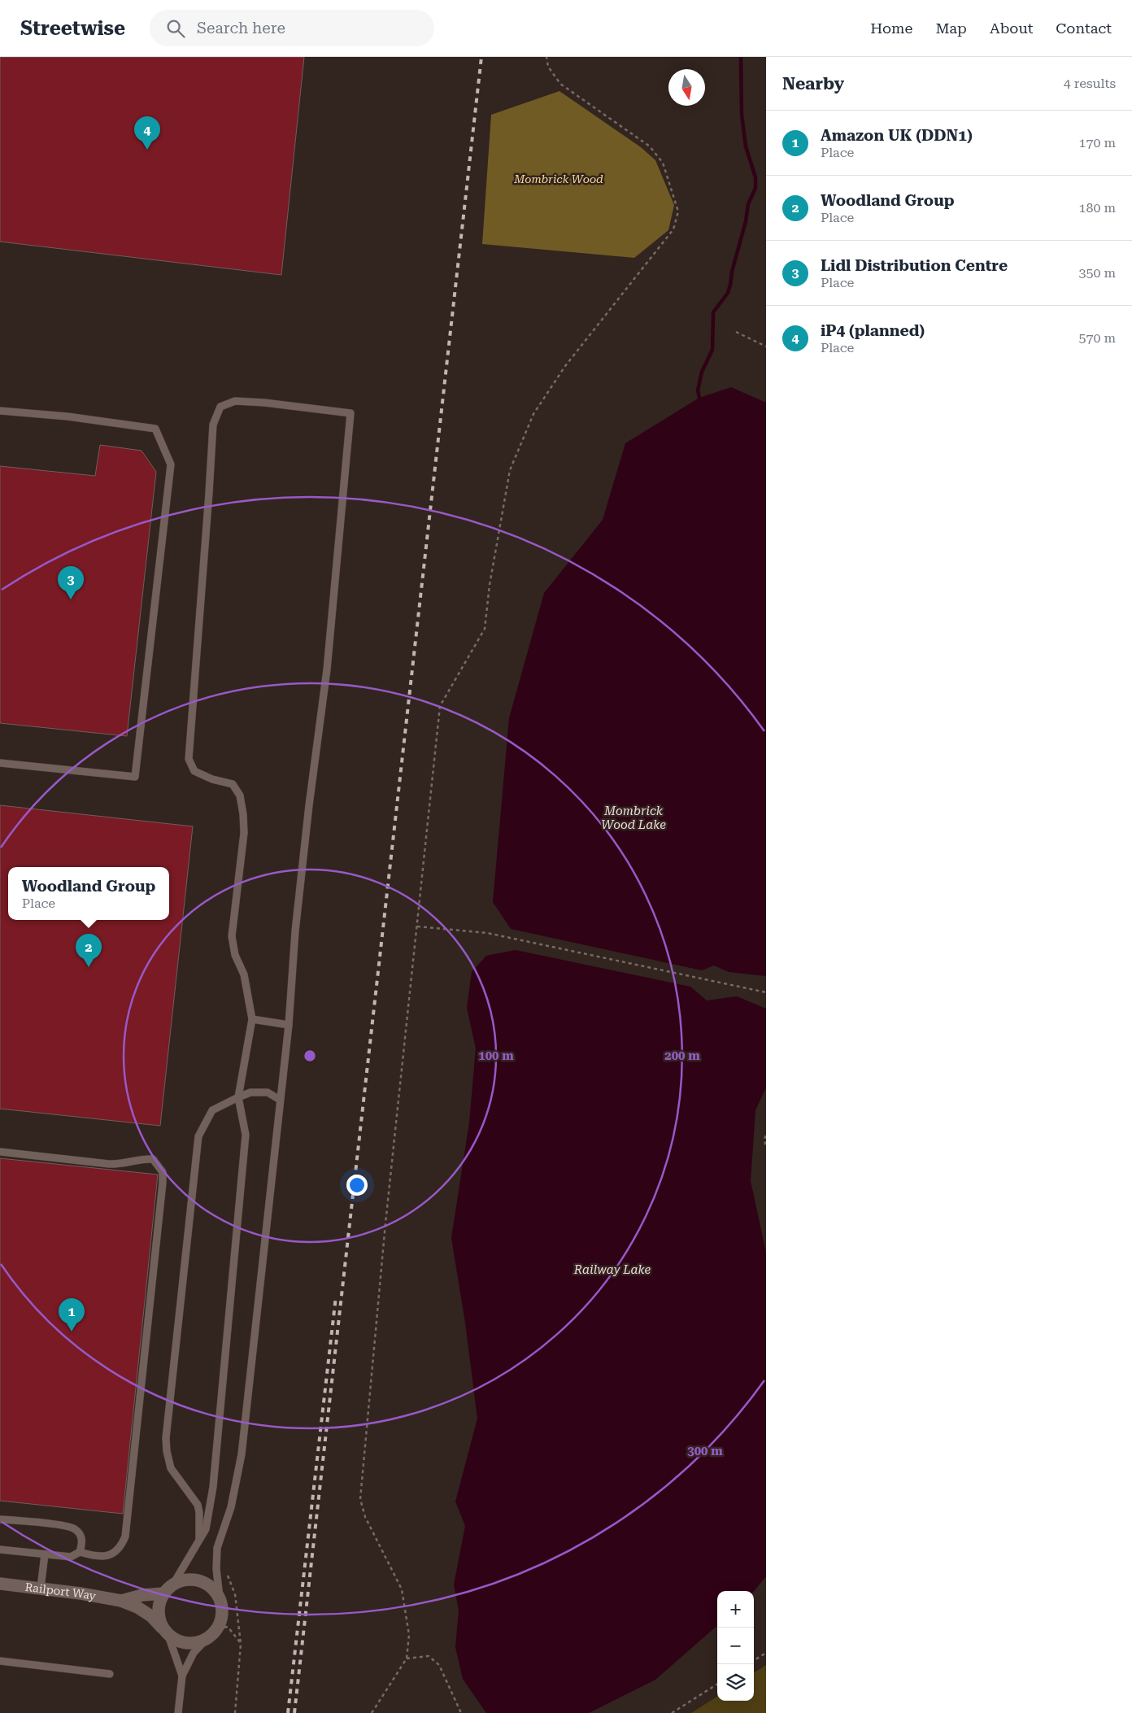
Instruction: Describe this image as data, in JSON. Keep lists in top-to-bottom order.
{
  "streets": {
    "street": ["Railport Way"]
  },
  "water": ["Mombrick Wood Lake", "Railway Lake"],
  "parks": ["Mombrick Wood"],
  "north": "bottom",
  "page": {
    "header": "Streetwise",
    "search": "Search here",
    "nav": [
      "Home",
      "Map",
      "About",
      "Contact"
    ],
    "heading": ["Nearby", "4 results"],
    "list": [
      {
        "mark": "1",
        "name": "Amazon UK (DDN1)",
        "note": "Place",
        "value": "170 m"
      },
      {
        "mark": "2",
        "name": "Woodland Group",
        "note": "Place",
        "value": "180 m"
      },
      {
        "mark": "3",
        "name": "Lidl Distribution Centre",
        "note": "Place",
        "value": "350 m"
      },
      {
        "mark": "4",
        "name": "iP4 (planned)",
        "note": "Place",
        "value": "570 m"
      }
    ],
    "pins": [
      "4",
      "3",
      "2",
      "1"
    ],
    "popup": ["Woodland Group", "Place"],
    "map_buttons": ["+", "−"]
  },
  "rings": ["100 m", "200 m", "300 m"]
}
